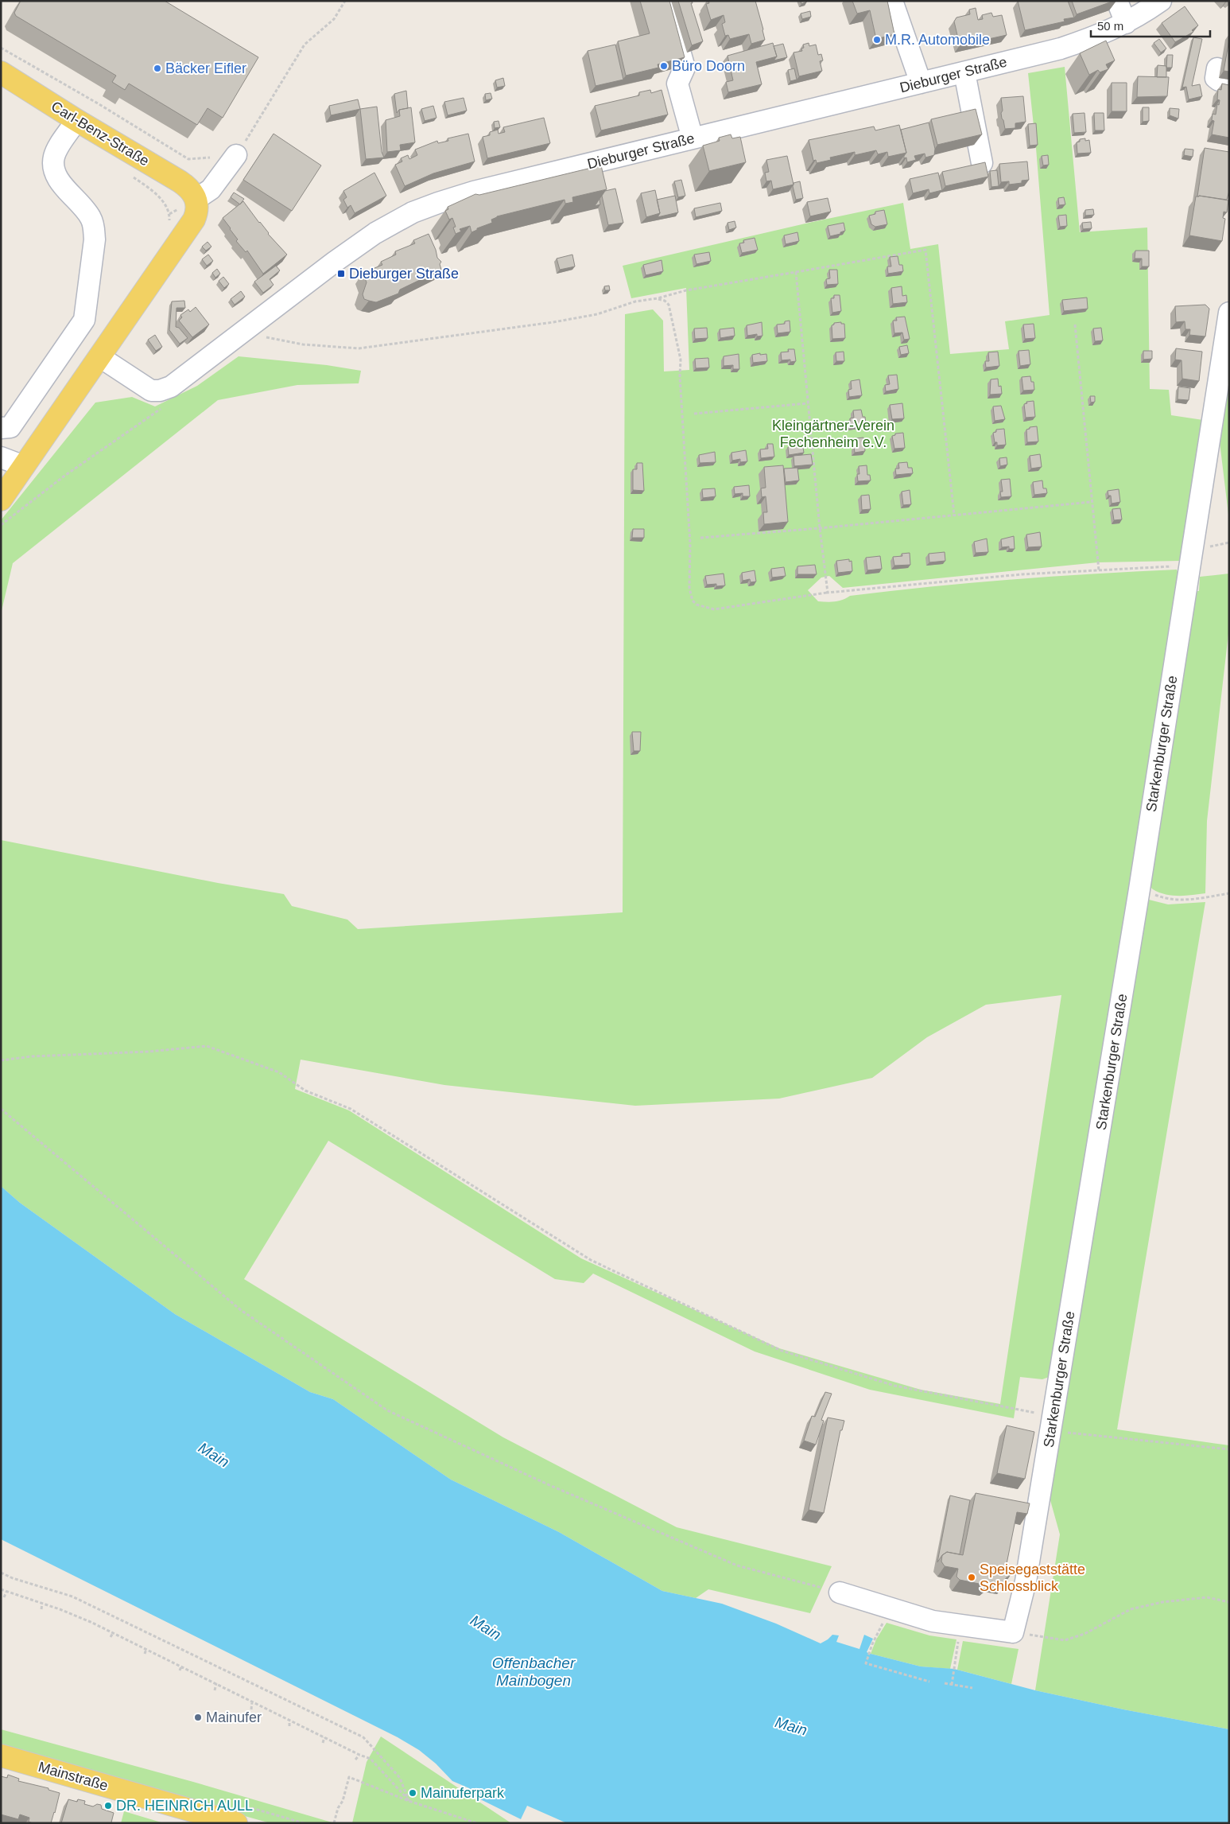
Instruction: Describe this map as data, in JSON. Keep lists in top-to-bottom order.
{
  "streets": {
    "main road": ["Carl-Benz-Straße", "Mainstraße"],
    "street": ["Dieburger Straße", "Starkenburger Straße"]
  },
  "water": ["Main", "Offenbacher Mainbogen"],
  "parks": ["Kleingärtner-Verein Fechenheim e.V."],
  "places": {
    "other": [
      "M.R. Automobile",
      "Büro Doorn",
      "Bäcker Eifler",
      "Speisegaststätte Schlossblick",
      "Mainufer",
      "Mainuferpark",
      "DR. HEINRICH AULL"
    ],
    "transit": ["Dieburger Straße"]
  },
  "scale_bar": "50 m"
}
